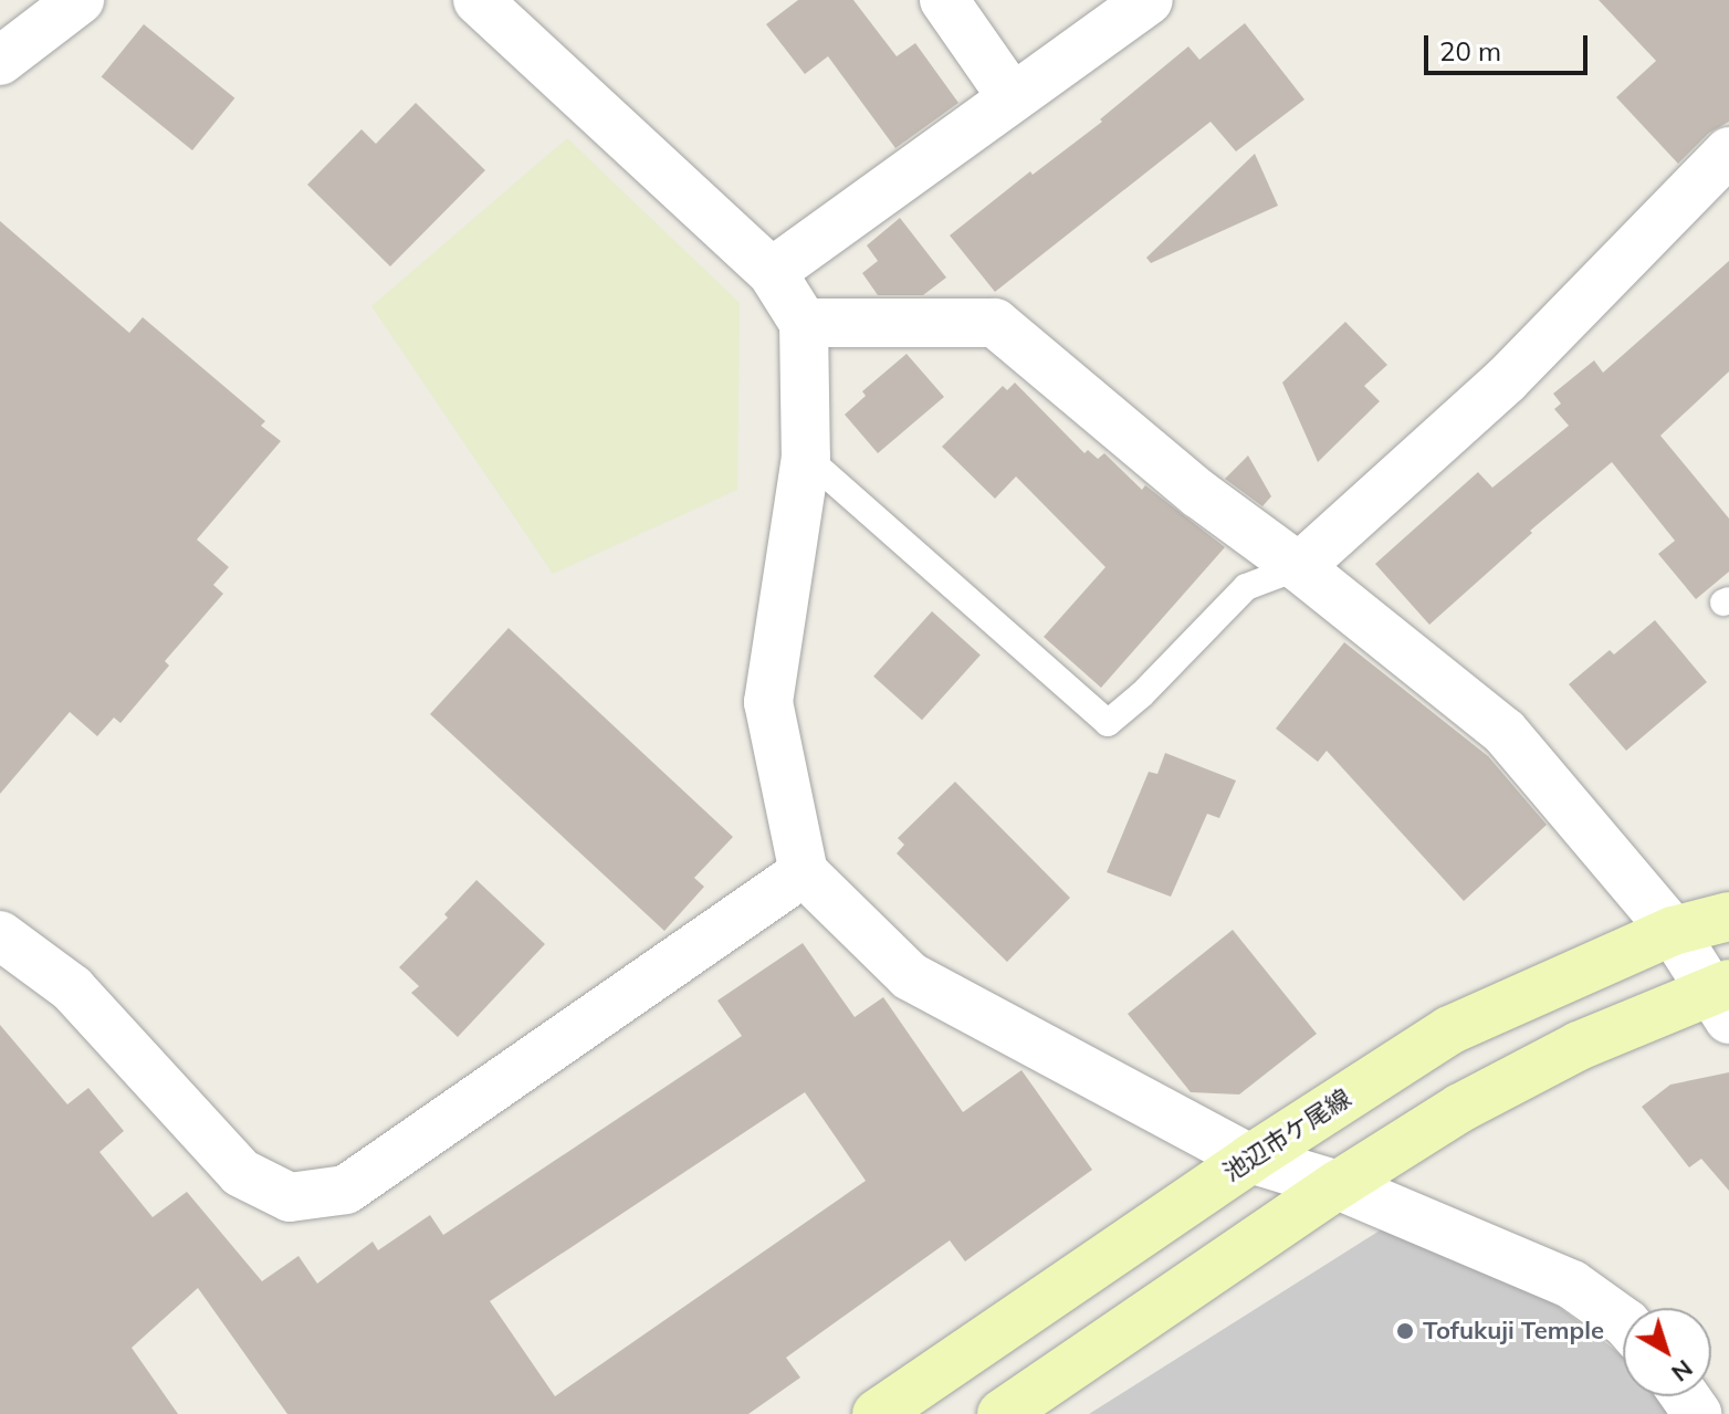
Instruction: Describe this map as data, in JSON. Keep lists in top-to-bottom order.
{
  "streets": {
    "street": ["池辺市ケ尾線"]
  },
  "places": ["Tofukuji Temple"],
  "scale_bar": "20 m",
  "north": "bottom right"
}
